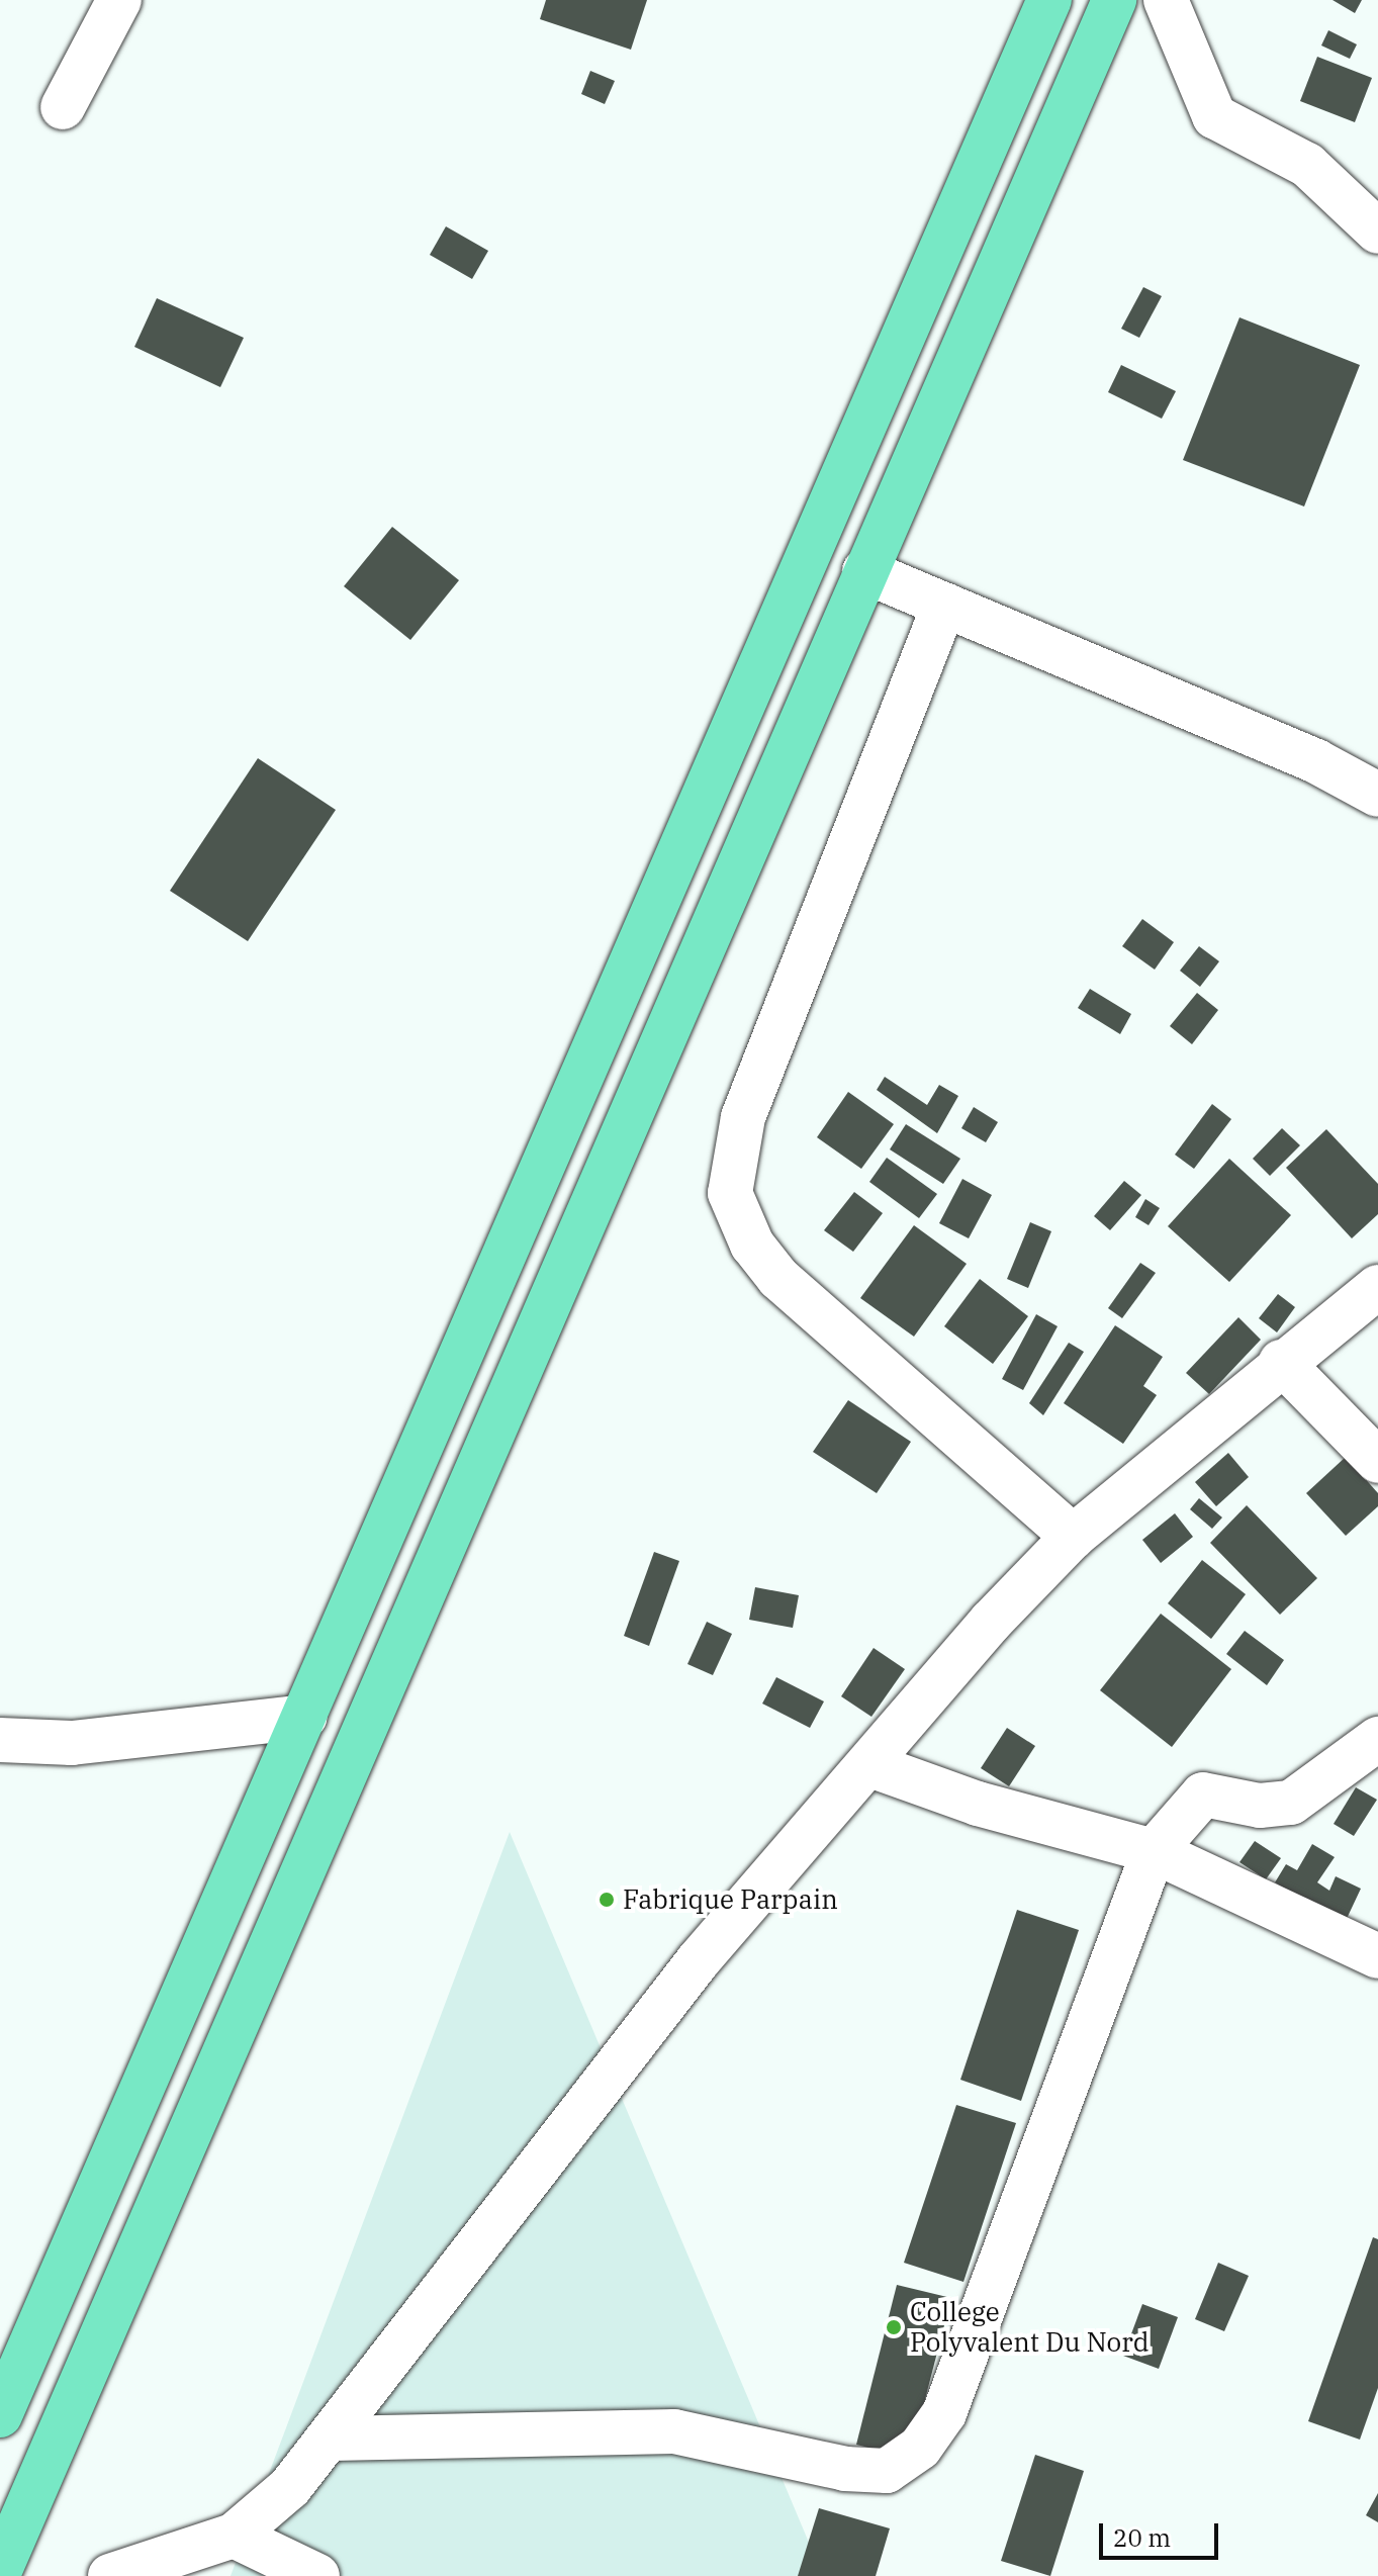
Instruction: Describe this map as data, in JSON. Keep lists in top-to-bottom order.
{
  "places": ["Fabrique Parpain", "College Polyvalent Du Nord"],
  "scale_bar": "20 m"
}
